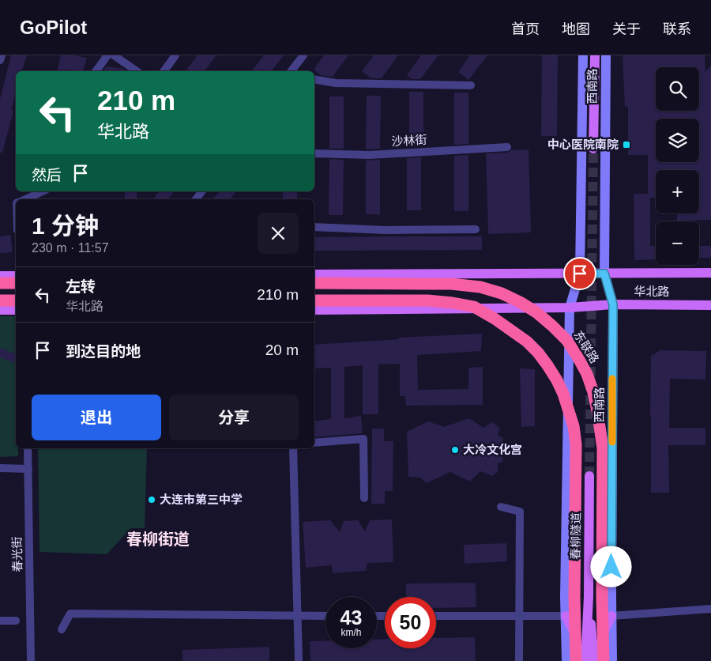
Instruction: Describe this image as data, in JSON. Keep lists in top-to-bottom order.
{
  "streets": {
    "highway": ["东联路"],
    "main road": ["西南路", "华北路", "春柳隧道"],
    "street": ["沙林街", "春光街"]
  },
  "crossings": [
    ["西南路", "华北路"]
  ],
  "districts": ["春柳街道"],
  "places": {
    "transit": ["中心医院南院"],
    "other": ["大冷文化宫", "大连市第三中学"]
  },
  "page": {
    "header": "GoPilot",
    "nav": [
      "首页",
      "地图",
      "关于",
      "联系"
    ],
    "map_buttons": ["+", "−"],
    "turn": ["210 m", "华北路"],
    "then": "然后",
    "heading": ["1 分钟", "230 m · 11:57"],
    "list": [
      {
        "name": "左转",
        "note": "华北路",
        "value": "210 m"
      },
      {
        "name": "到达目的地",
        "value": "20 m"
      }
    ],
    "buttons": ["退出", "分享"],
    "speed": "43 km/h",
    "limit": "50"
  }
}
